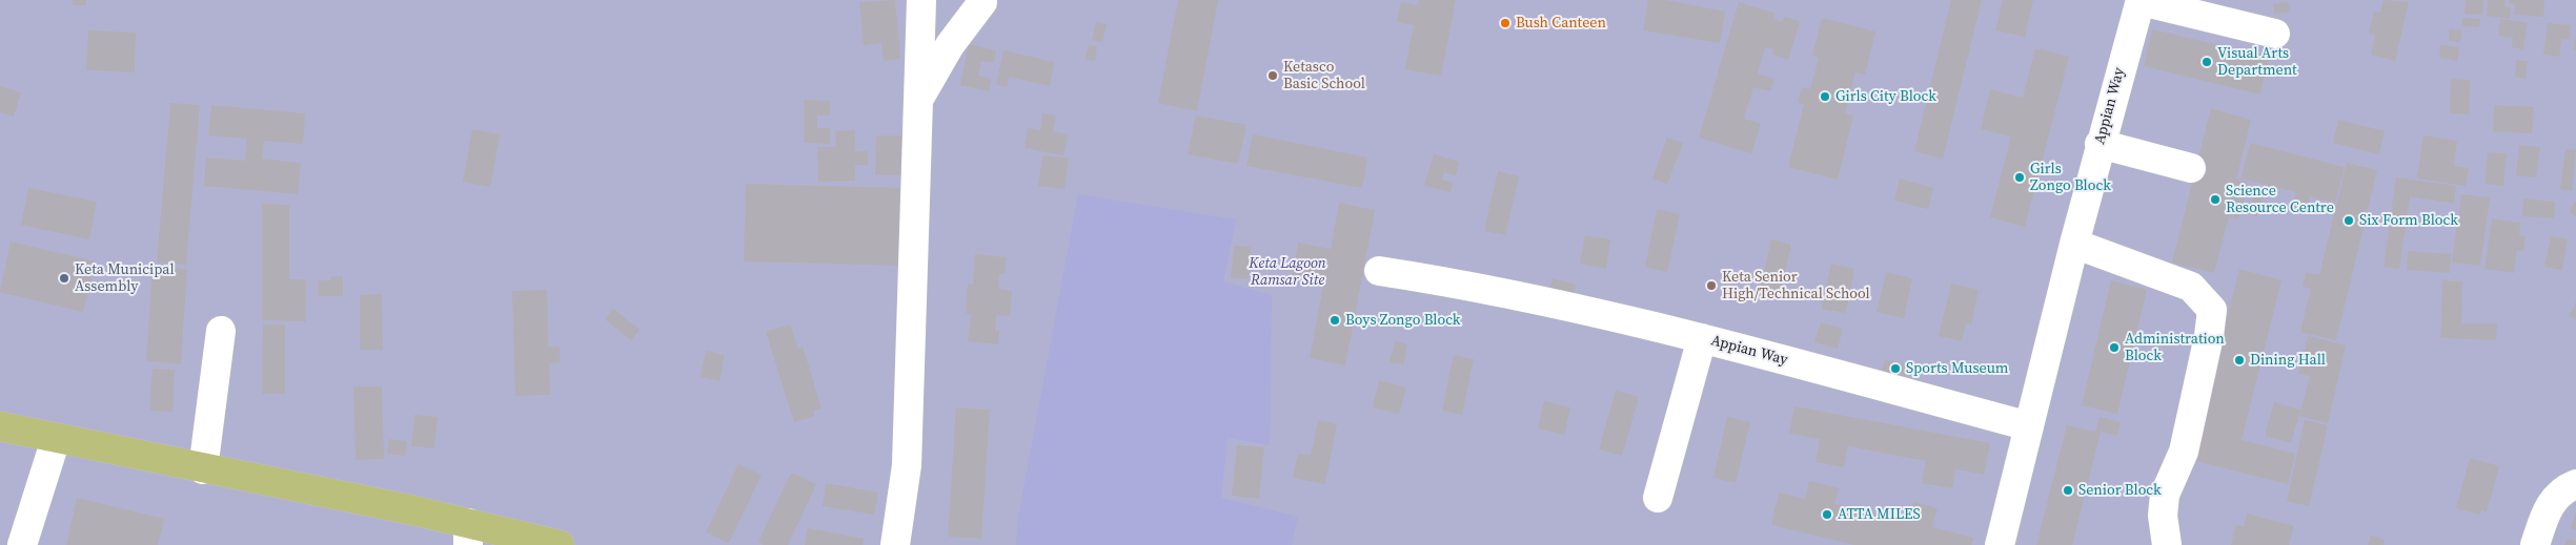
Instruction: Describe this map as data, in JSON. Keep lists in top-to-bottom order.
{
  "streets": {
    "street": ["Appian Way"]
  },
  "parks": ["Keta Lagoon Ramsar Site"],
  "places": [
    "Bush Canteen",
    "Visual Arts Department",
    "Ketasco Basic School",
    "Girls City Block",
    "Girls Zongo Block",
    "Science Resource Centre",
    "Six Form Block",
    "Keta Municipal Assembly",
    "Keta Senior High/Technical School",
    "Boys Zongo Block",
    "Administration Block",
    "Dining Hall",
    "Sports Museum",
    "Senior Block",
    "ATTA MILES"
  ]
}
